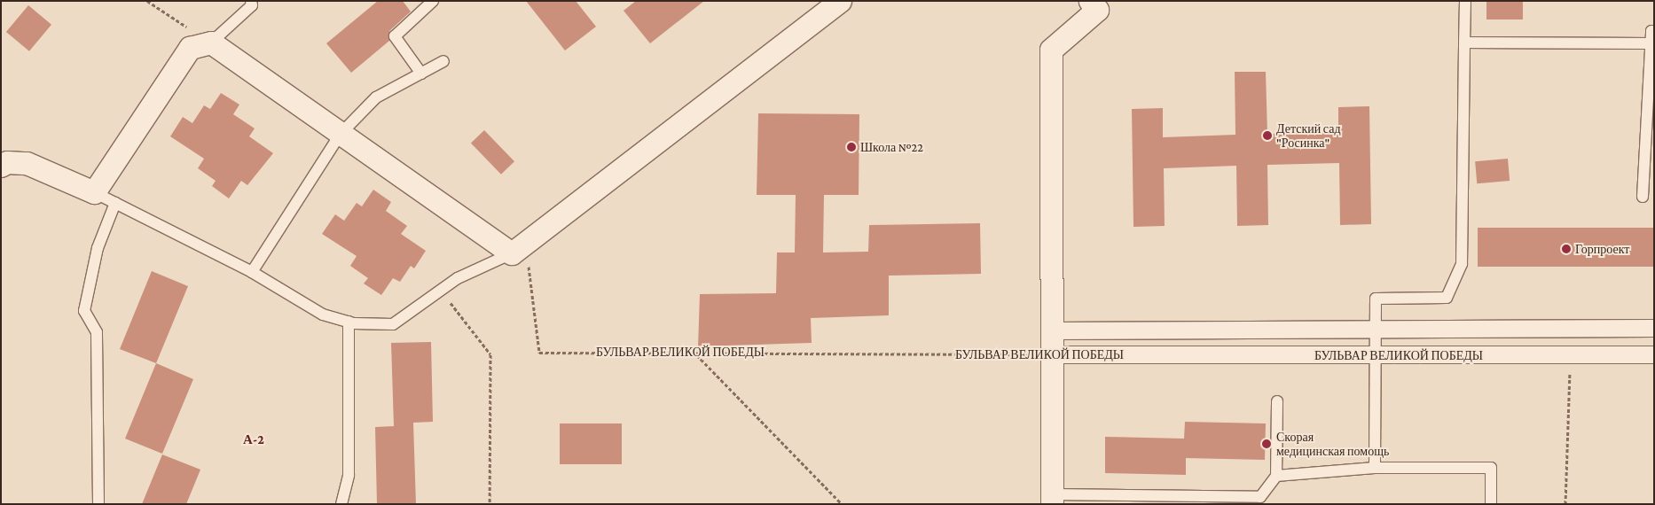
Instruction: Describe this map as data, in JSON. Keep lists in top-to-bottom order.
{
  "streets": {
    "street": ["БУЛЬВАР ВЕЛИКОЙ ПОБЕДЫ"]
  },
  "districts": ["А-2"],
  "places": [
    "Детский сад \"Росинка\"",
    "Школа №22",
    "Горпроект",
    "Скорая медицинская помощь"
  ]
}
